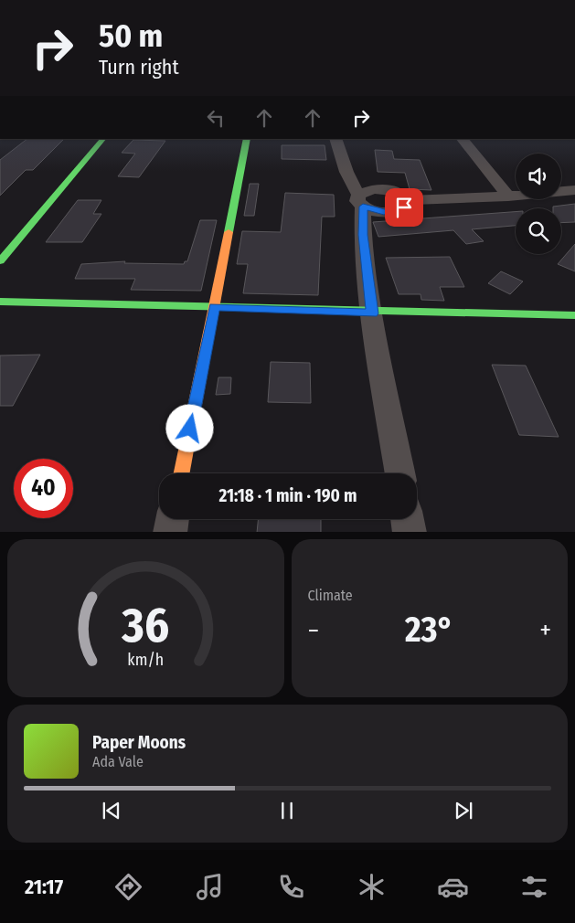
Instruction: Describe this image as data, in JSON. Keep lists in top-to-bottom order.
{
  "page": {
    "turn": ["50 m", "Turn right"],
    "limit": "40",
    "trip": "21:18 · 1 min · 190 m",
    "tile": "Climate",
    "heat": ["−", "23°", "+"],
    "song": ["Paper Moons", "Ada Vale"],
    "tabs": "21:17",
    "gauge": ["36", "km/h"]
  }
}
